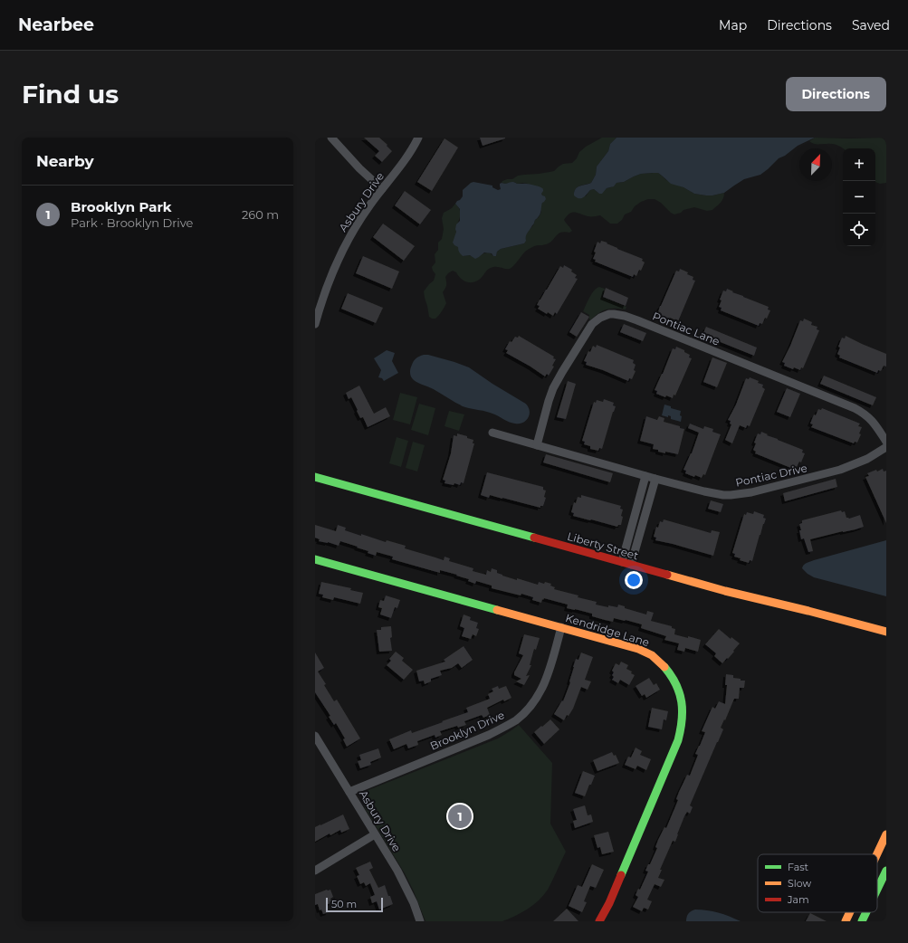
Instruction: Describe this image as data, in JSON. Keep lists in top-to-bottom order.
{
  "streets": {
    "street": [
      "Asbury Drive",
      "Pontiac Lane",
      "Pontiac Drive",
      "Liberty Street",
      "Kendridge Lane",
      "Brooklyn Drive"
    ]
  },
  "crossings": [
    ["Asbury Drive", "Brooklyn Drive"],
    ["Pontiac Lane", "Pontiac Drive"],
    ["Kendridge Lane", "Brooklyn Drive"]
  ],
  "legend": ["Fast", "Slow", "Jam"],
  "scale_bar": "50 m",
  "north": "top right",
  "page": {
    "header": "Nearbee",
    "nav": ["Map", "Directions", "Saved"],
    "buttons": "Directions",
    "title": "Find us",
    "heading": "Nearby",
    "map_buttons": ["+", "−"],
    "list": [
      {
        "mark": "1",
        "name": "Brooklyn Park",
        "note": "Park · Brooklyn Drive",
        "value": "260 m"
      }
    ],
    "pins": "1",
    "scale": "50 m"
  }
}
